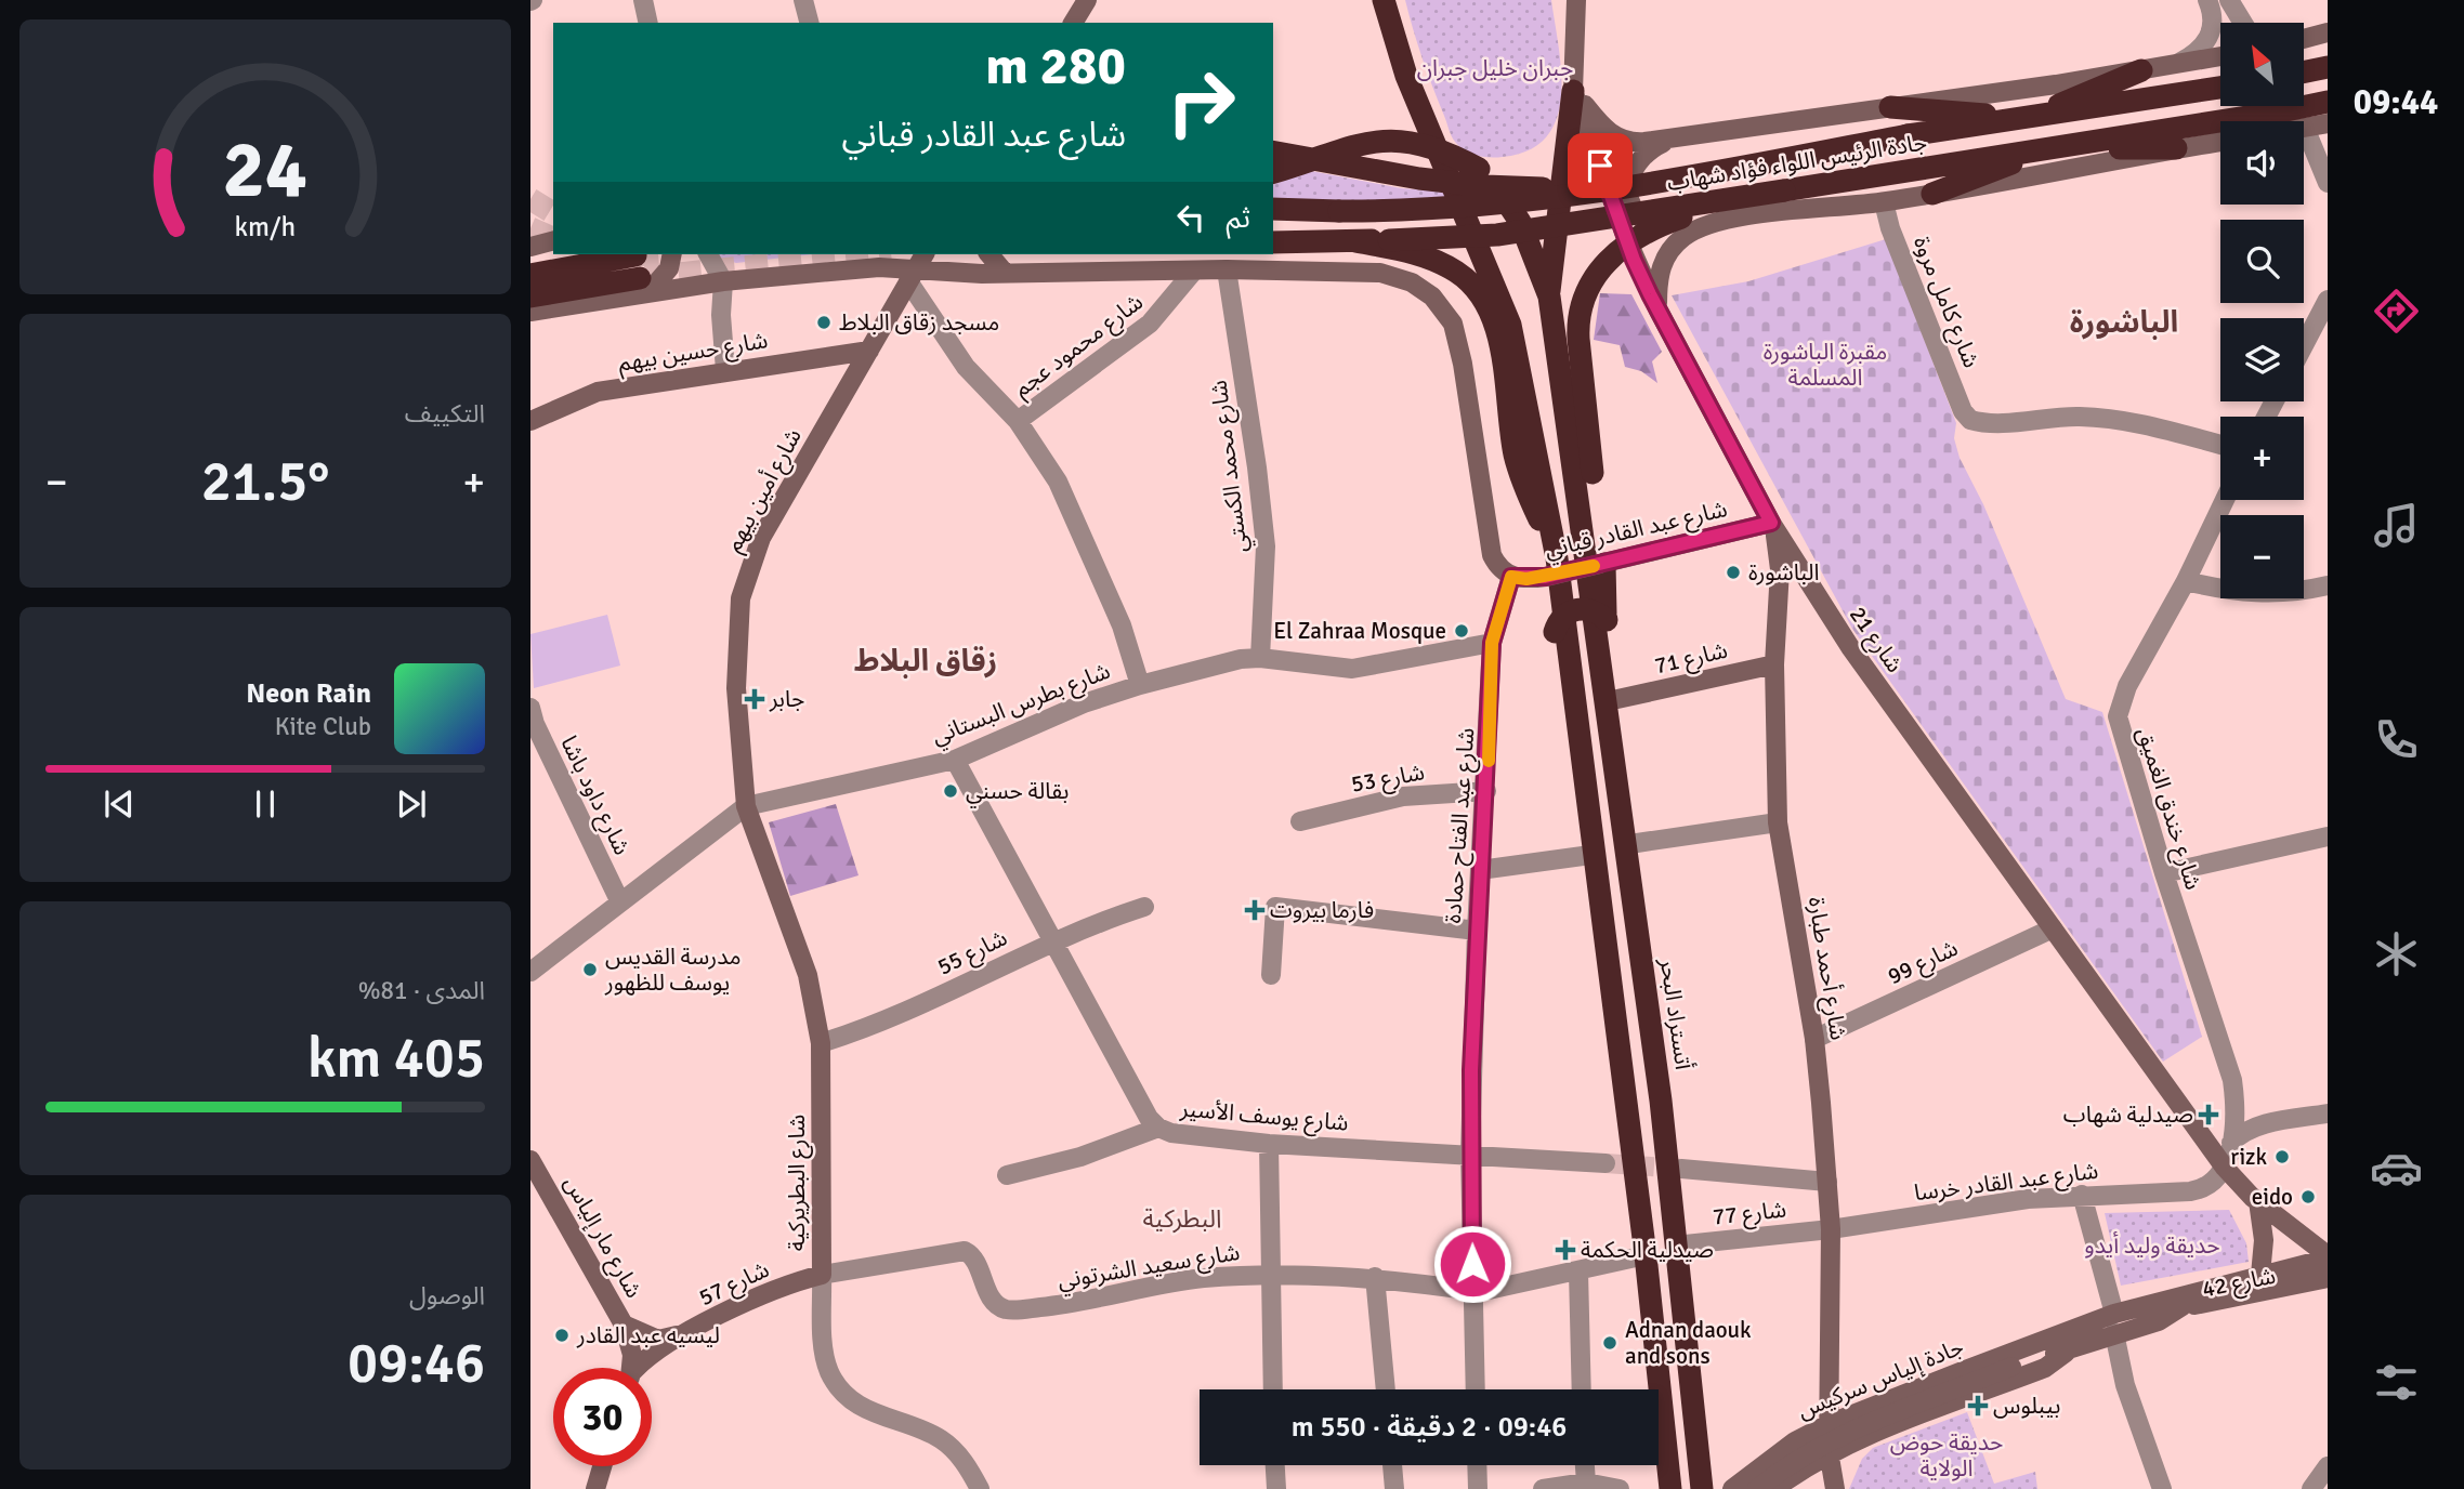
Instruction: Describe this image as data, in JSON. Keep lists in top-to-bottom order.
{
  "streets": {
    "highway": ["جادة الرئيس اللواء فؤاد شهاب", "أتستراد البحر"],
    "street": [
      "شارع كامل مروة",
      "شارع محمود عجم",
      "شارع حسين بيهم",
      "شارع محمد الكستي",
      "شارع أمين بيهم",
      "شارع عبد القادر قباني",
      "شارع 21",
      "شارع 71",
      "شارع بطرس البستاني",
      "شارع 53",
      "شارع داود باشا",
      "شارع خندق الغميق",
      "شارع عبد الفتاح حمادة",
      "شارع 55",
      "شارع 99",
      "شارع أحمد طبارة",
      "شارع يوسف الأسير",
      "شارع عبد القادر خرسا",
      "شارع البطريركية",
      "شارع 77",
      "شارع مار إلياس",
      "شارع سعيد الشرتوني",
      "شارع 42",
      "شارع 57",
      "جادة إلياس سركيس"
    ]
  },
  "crossings": [
    ["شارع حسين بيهم", "شارع أمين بيهم"],
    ["شارع محمد الكستي", "شارع بطرس البستاني"],
    ["شارع أمين بيهم", "شارع بطرس البستاني"],
    ["شارع أمين بيهم", "شارع البطريركية"],
    ["شارع عبد القادر قباني", "شارع 21"],
    ["شارع عبد القادر قباني", "شارع عبد الفتاح حمادة"],
    ["شارع عبد القادر قباني", "شارع أحمد طبارة"],
    ["شارع عبد القادر قباني", "أتستراد البحر"],
    ["شارع 21", "شارع خندق الغميق"],
    ["شارع 21", "شارع 99"],
    ["شارع 21", "شارع أحمد طبارة"],
    ["شارع 21", "شارع عبد القادر خرسا"],
    ["شارع 21", "جادة إلياس سركيس"],
    ["شارع 71", "شارع أحمد طبارة"],
    ["شارع بطرس البستاني", "شارع داود باشا"],
    ["شارع بطرس البستاني", "شارع عبد الفتاح حمادة"],
    ["شارع بطرس البستاني", "شارع يوسف الأسير"],
    ["شارع بطرس البستاني", "شارع البطريركية"],
    ["شارع 53", "شارع عبد الفتاح حمادة"],
    ["شارع خندق الغميق", "شارع عبد القادر خرسا"],
    ["شارع عبد الفتاح حمادة", "شارع يوسف الأسير"],
    ["شارع عبد الفتاح حمادة", "شارع سعيد الشرتوني"],
    ["شارع 55", "شارع يوسف الأسير"],
    ["شارع 55", "شارع البطريركية"],
    ["شارع 99", "شارع أحمد طبارة"],
    ["شارع أحمد طبارة", "شارع عبد القادر خرسا"],
    ["شارع أحمد طبارة", "شارع 77"],
    ["شارع أحمد طبارة", "جادة إلياس سركيس"],
    ["أتستراد البحر", "شارع 77"],
    ["شارع عبد القادر خرسا", "شارع 77"],
    ["شارع البطريركية", "شارع 57"],
    ["شارع سعيد الشرتوني", "شارع 57"],
    ["شارع 42", "جادة إلياس سركيس"]
  ],
  "districts": ["الباشورة", "زقاق البلاط", "البطركية"],
  "parks": [
    "جبران خليل جبران",
    "مقبرة الباشورة المسلمة",
    "حديقة وليد أيدو",
    "حديقة حوض الولاية"
  ],
  "places": {
    "other": [
      "مسجد زقاق البلاط",
      "الباشورة",
      "El Zahraa Mosque",
      "بقالة حسني",
      "مدرسة القديس يوسف للظهور",
      "rizk",
      "eido",
      "لیسیه عبد القادر",
      "Adnan daouk and sons"
    ],
    "health": [
      "جابر",
      "فارما بيروت",
      "صيدلية شهاب",
      "صيدلية الحكمة",
      "بيبلوس"
    ]
  },
  "north": "top left",
  "page": {
    "tabs": "09:44",
    "map_buttons": ["+", "−"],
    "turn": ["280 m", "شارع عبد القادر قباني"],
    "then": "ثم",
    "tile": [
      "التكييف",
      ["المدى · 81%", "405 km"],
      ["الوصول", "09:46"]
    ],
    "heat": ["−", "21.5°", "+"],
    "song": ["Neon Rain", "Kite Club"],
    "limit": "30",
    "trip": "09:46 · 2 دقيقة · 550 m",
    "gauge": ["24", "km/h"]
  }
}
